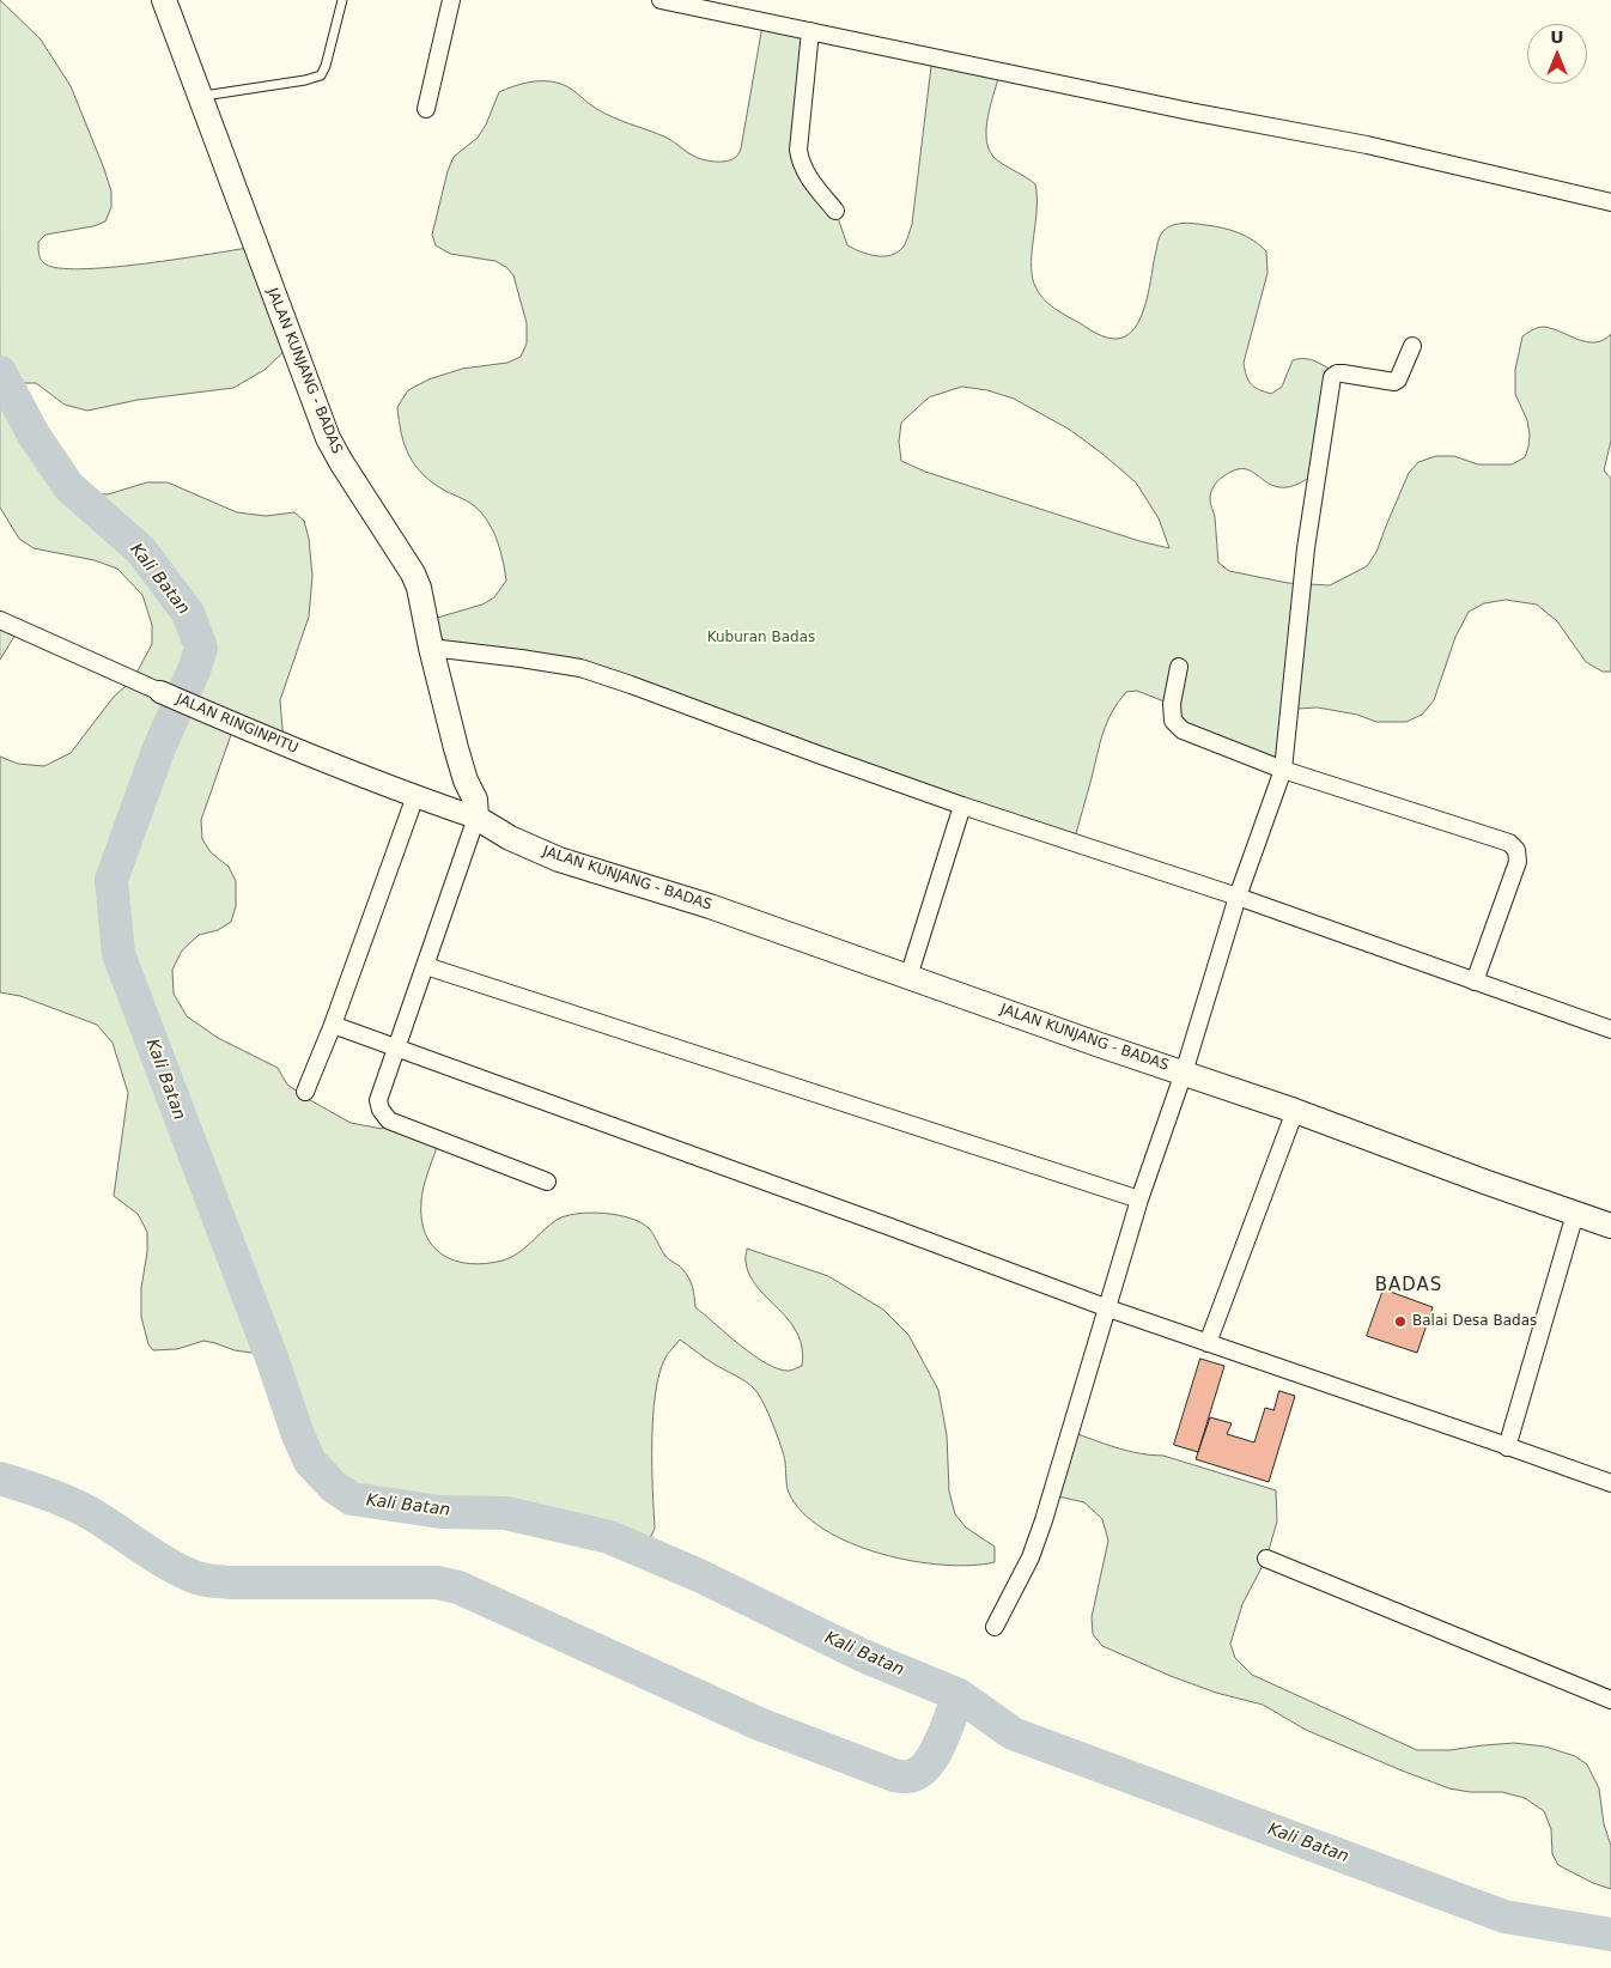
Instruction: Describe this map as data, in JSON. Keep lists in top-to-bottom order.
{
  "streets": {
    "main road": ["JALAN KUNJANG - BADAS"],
    "street": ["JALAN RINGINPITU"]
  },
  "crossings": [
    ["JALAN KUNJANG - BADAS", "JALAN RINGINPITU"]
  ],
  "districts": ["BADAS"],
  "water": ["Kali Batan"],
  "parks": ["Kuburan Badas"],
  "places": ["Balai Desa Badas"],
  "north": "top"
}
